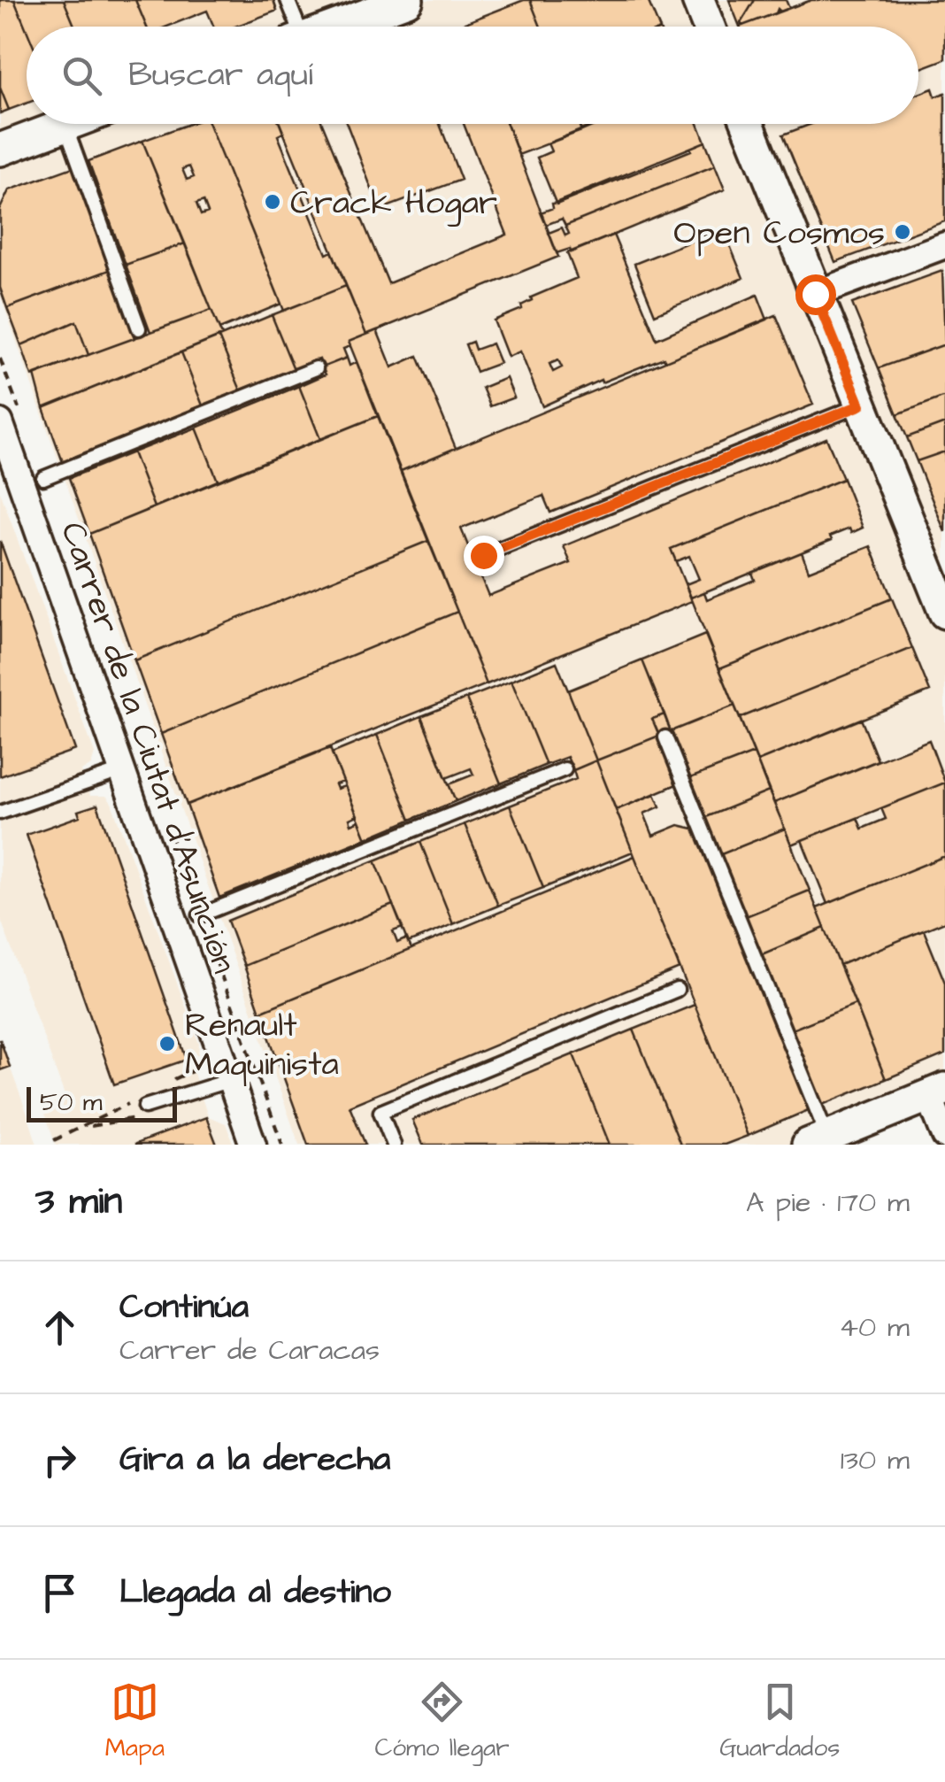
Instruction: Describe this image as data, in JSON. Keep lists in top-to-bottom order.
{
  "streets": {
    "street": ["Carrer de la Ciutat d'Asunción"]
  },
  "places": ["Crack Hogar", "Open Cosmos", "Renault Maquinista"],
  "scale_bar": "50 m",
  "page": {
    "search": "Buscar aquí",
    "scale": "50 m",
    "heading": ["3 min", "A pie · 170 m"],
    "list": [
      ["Continúa", "Carrer de Caracas", "40 m"],
      ["Gira a la derecha", "130 m"],
      "Llegada al destino"
    ],
    "nav": ["Mapa", "Cómo llegar", "Guardados"]
  }
}
